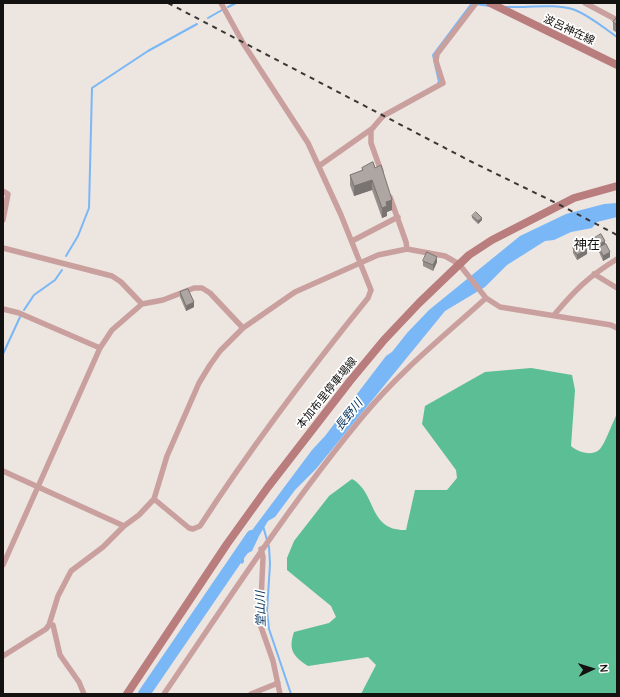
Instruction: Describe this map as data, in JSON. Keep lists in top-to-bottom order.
{
  "streets": {
    "main road": ["波呂神在線", "本加布里停車場線"]
  },
  "districts": ["神在"],
  "water": ["長野川", "堂山川"],
  "north": "right"
}
